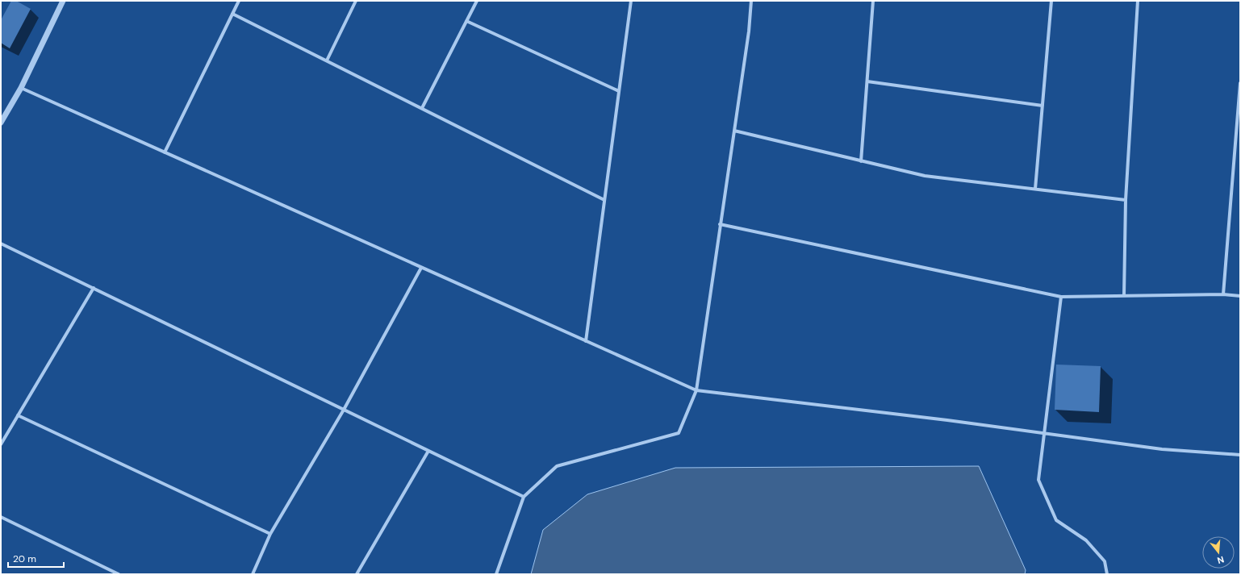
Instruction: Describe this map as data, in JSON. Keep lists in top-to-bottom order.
{
  "scale_bar": "20 m",
  "north": "bottom"
}
